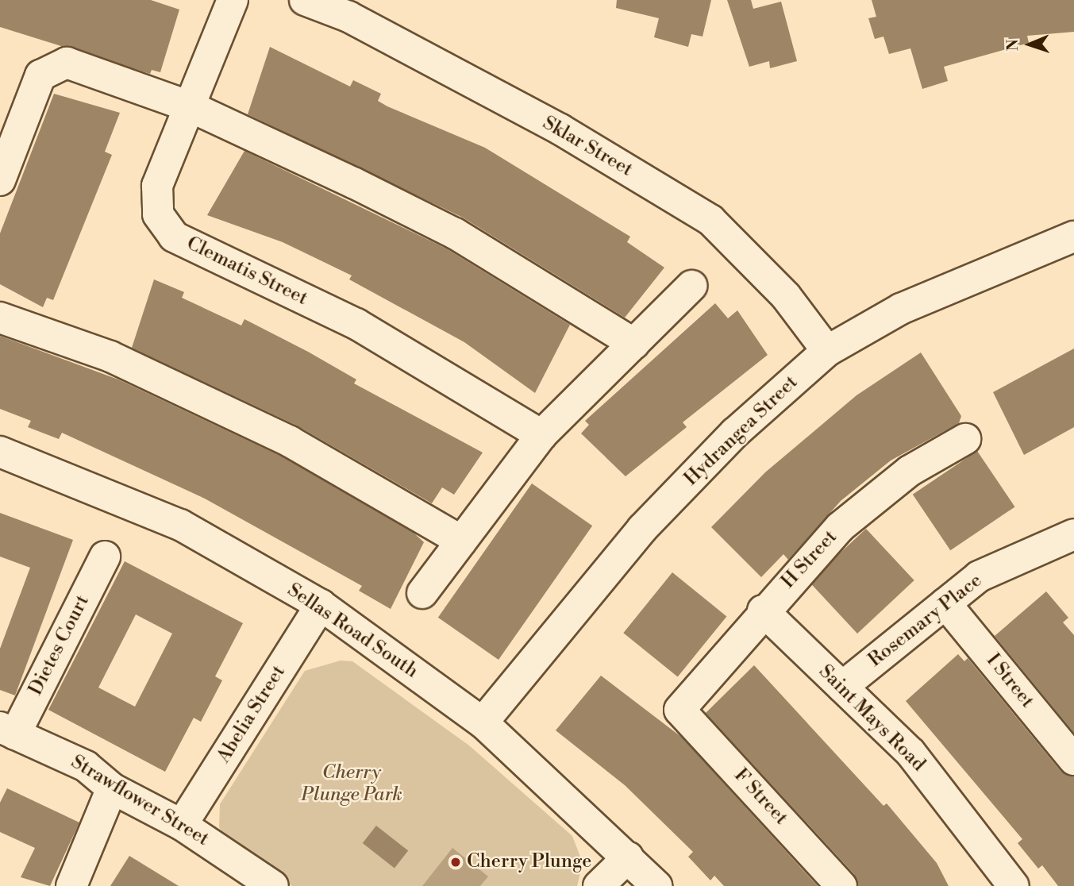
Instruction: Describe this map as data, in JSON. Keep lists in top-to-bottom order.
{
  "streets": {
    "street": [
      "Sklar Street",
      "Clematis Street",
      "Hydrangea Street",
      "H Street",
      "Rosemary Place",
      "Sellas Road South",
      "Dietes Court",
      "I Street",
      "Abelia Street",
      "Saint Mays Road",
      "F Street",
      "Strawflower Street"
    ]
  },
  "crossings": [
    ["Sklar Street", "Hydrangea Street"],
    ["Hydrangea Street", "Sellas Road South"],
    ["H Street", "Saint Mays Road"],
    ["H Street", "F Street"],
    ["Rosemary Place", "I Street"],
    ["Rosemary Place", "Saint Mays Road"],
    ["Sellas Road South", "Abelia Street"],
    ["Dietes Court", "Strawflower Street"],
    ["Abelia Street", "Strawflower Street"]
  ],
  "parks": ["Cherry Plunge Park"],
  "places": ["Cherry Plunge"],
  "north": "left"
}
